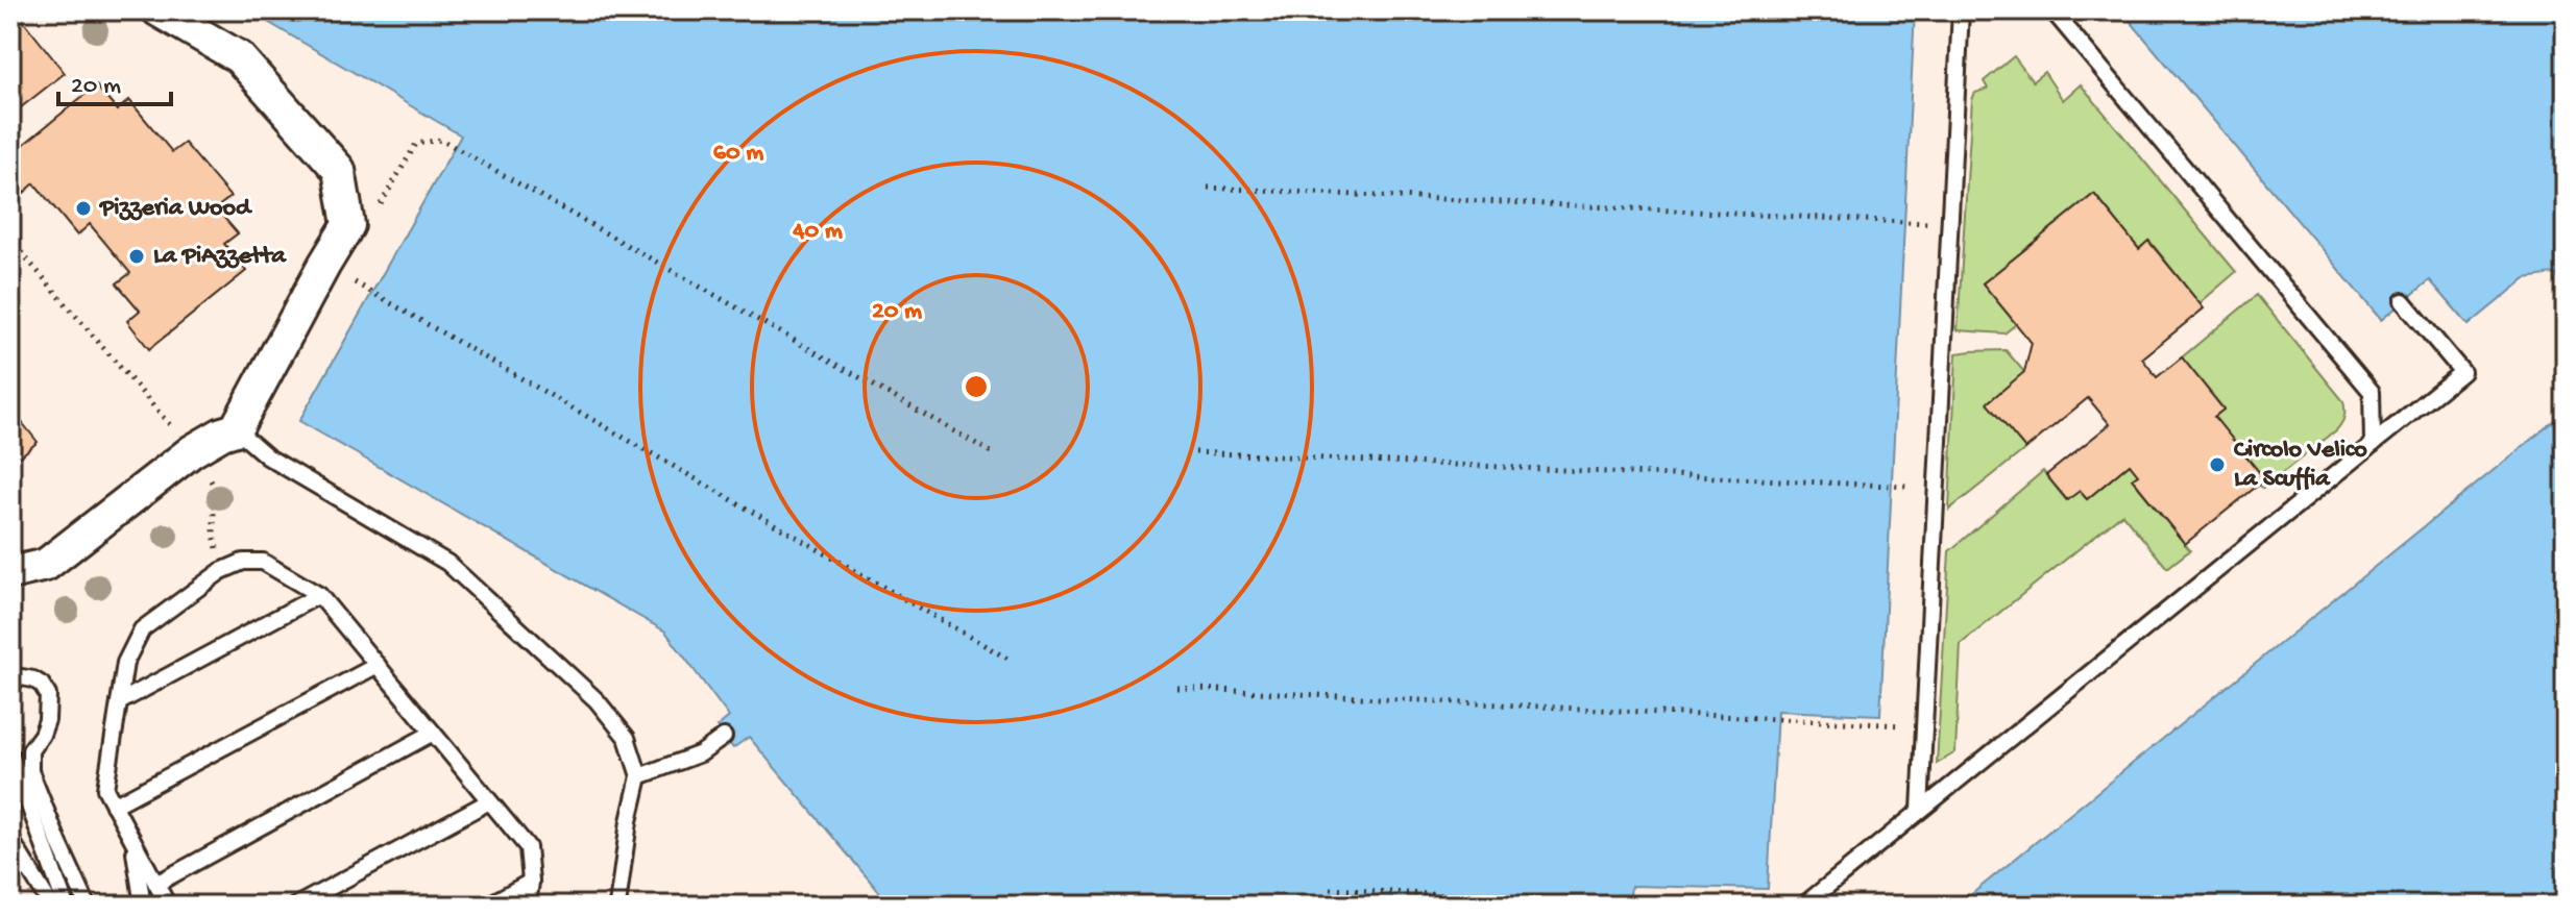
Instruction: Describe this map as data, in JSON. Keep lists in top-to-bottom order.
{
  "places": ["Pizzeria Wood", "La PiAzzetta", "Circolo Velico La Scuffia"],
  "scale_bar": "20 m",
  "rings": ["60 m", "40 m", "20 m"]
}
